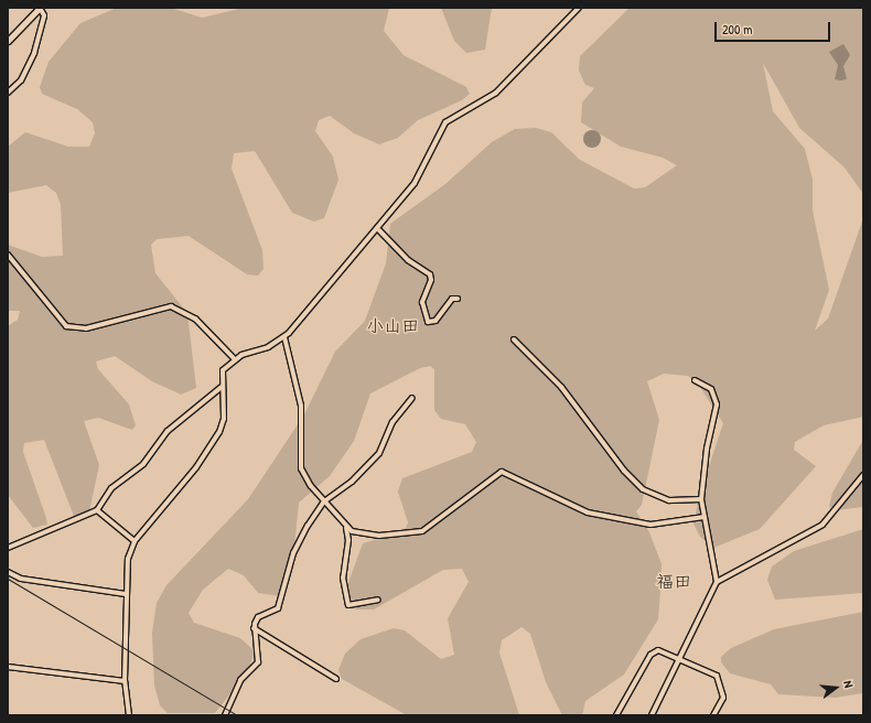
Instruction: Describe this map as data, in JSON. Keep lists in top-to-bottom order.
{
  "districts": ["小山田", "福田"],
  "scale_bar": "200 m",
  "north": "right"
}
